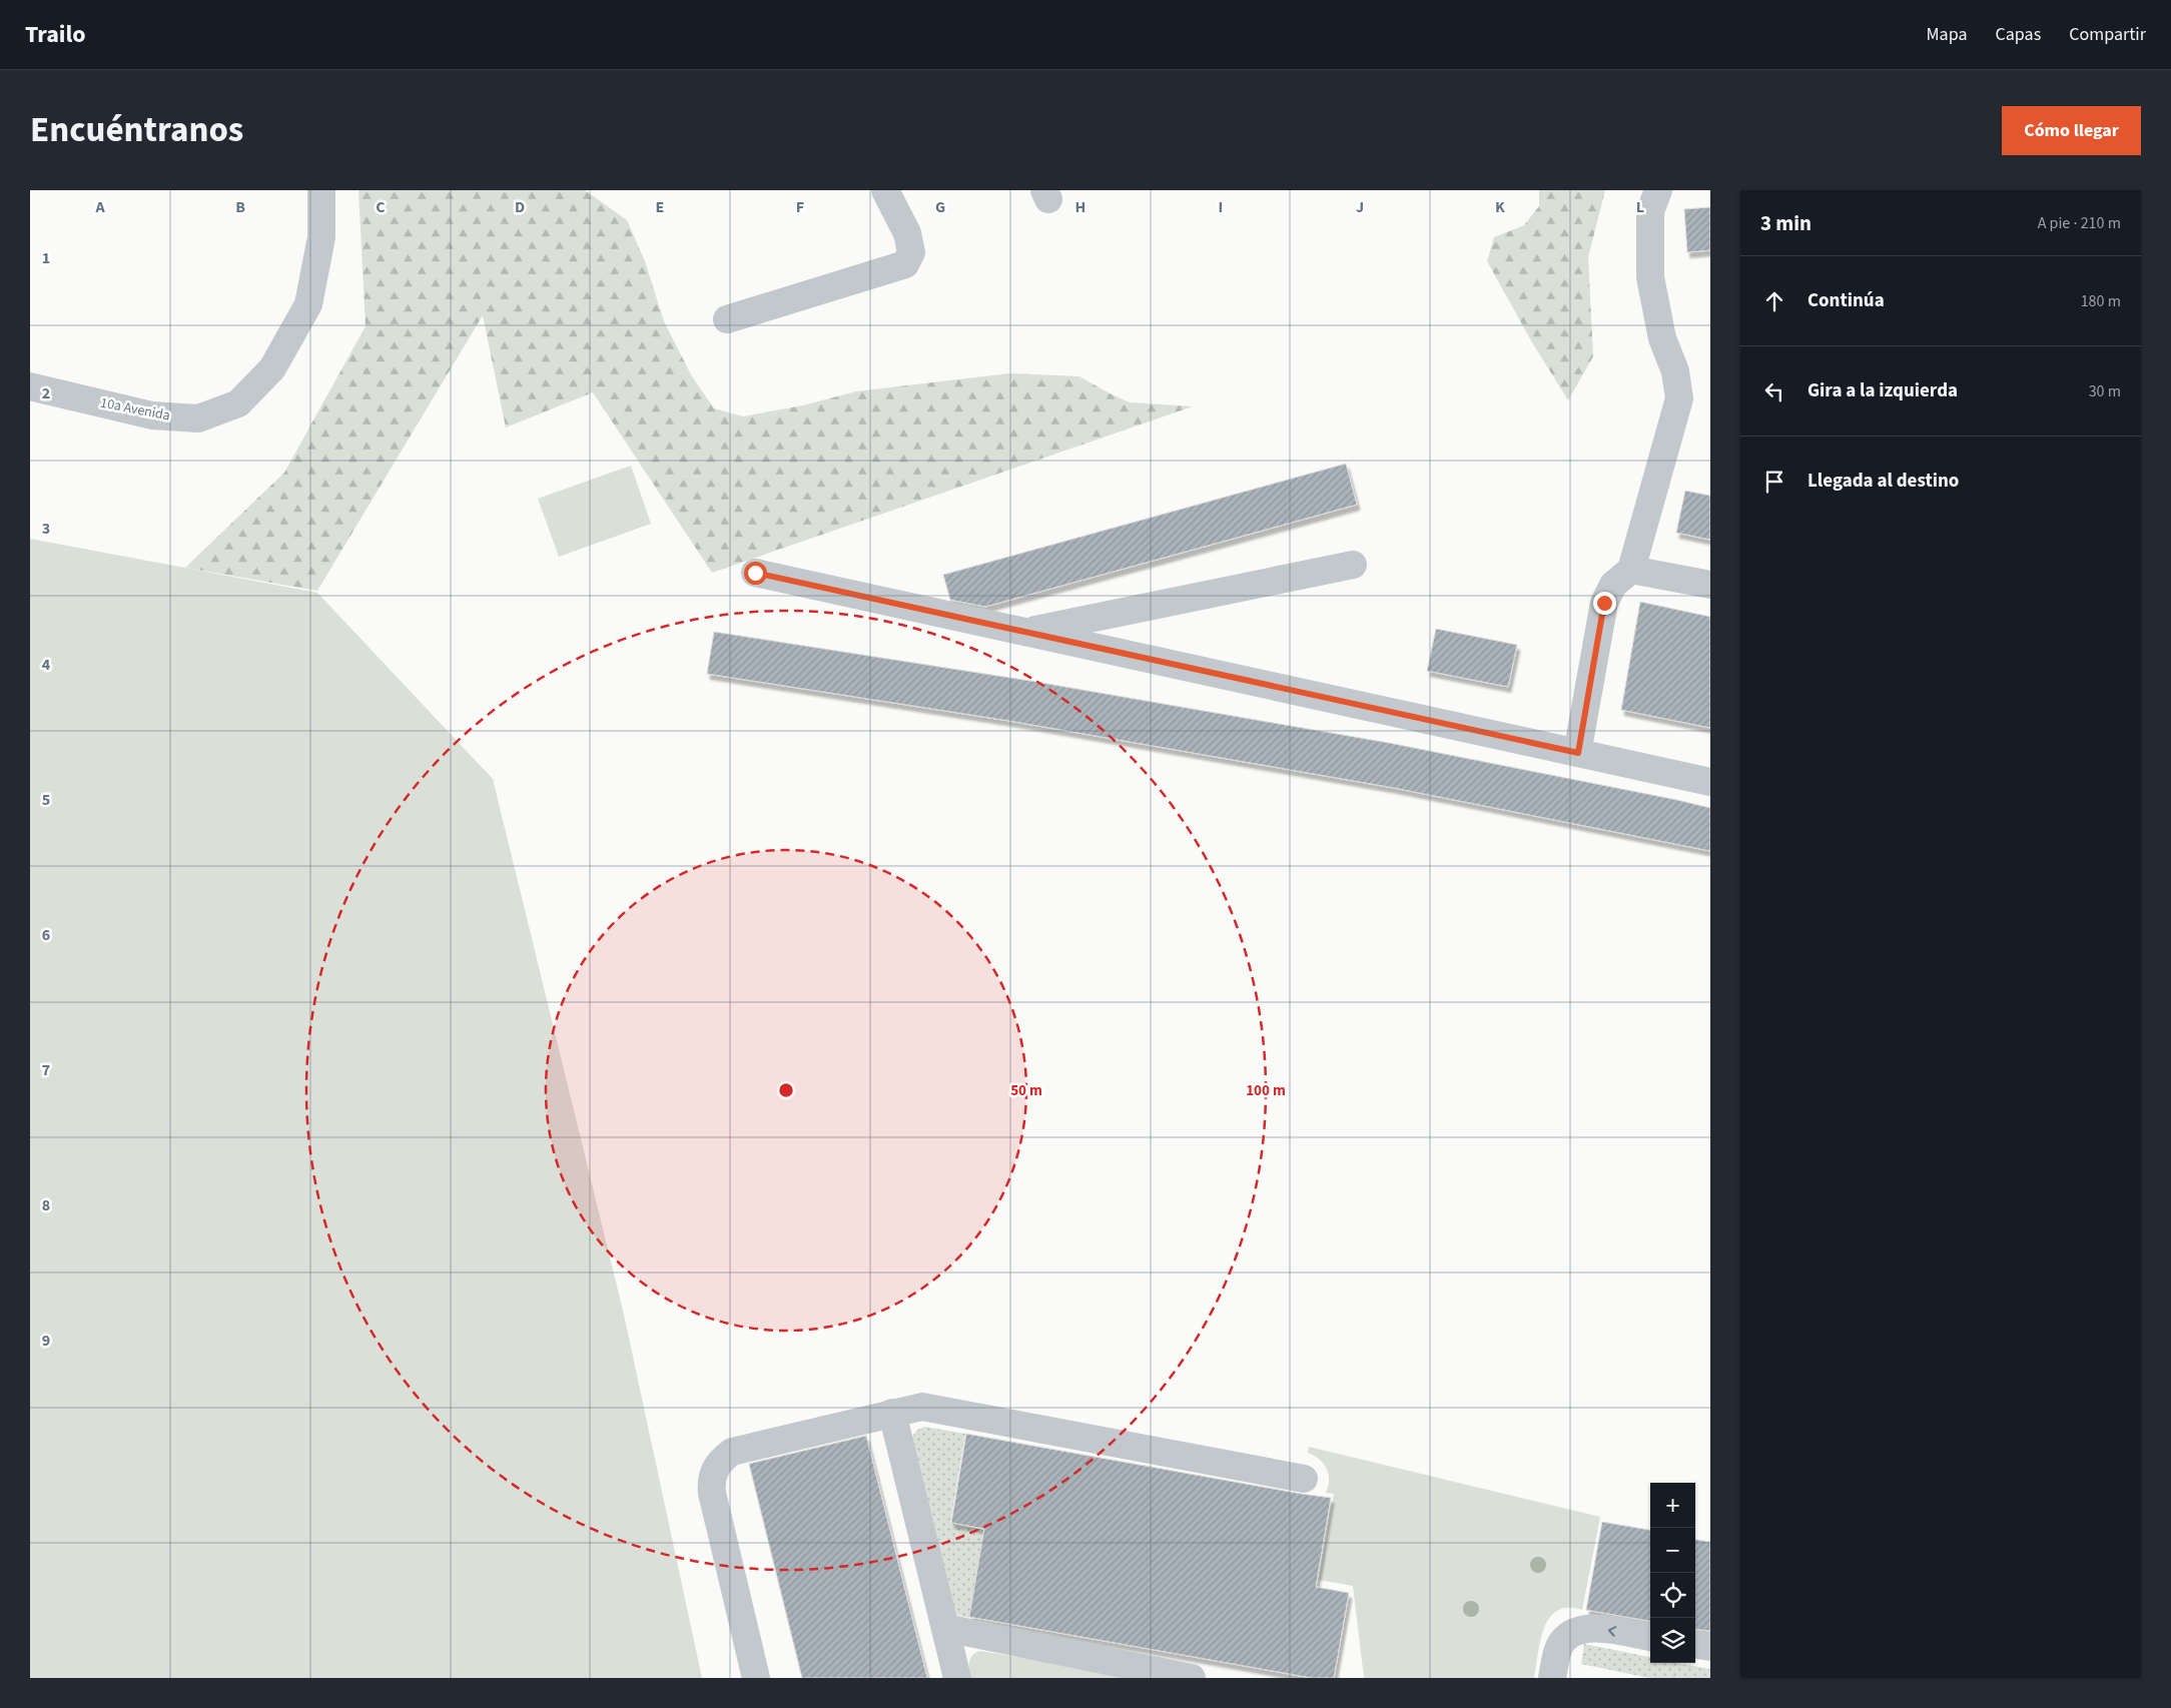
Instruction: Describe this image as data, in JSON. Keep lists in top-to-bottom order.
{
  "streets": {
    "street": ["10a Avenida"]
  },
  "page": {
    "header": "Trailo",
    "nav": ["Mapa", "Capas", "Compartir"],
    "title": "Encuéntranos",
    "buttons": "Cómo llegar",
    "heading": ["3 min", "A pie · 210 m"],
    "list": [
      ["Continúa", "180 m"],
      ["Gira a la izquierda", "30 m"],
      "Llegada al destino"
    ],
    "map_buttons": ["+", "−"]
  },
  "grid": {
    "columns": [
      "A",
      "B",
      "C",
      "D",
      "E",
      "F",
      "G",
      "H",
      "I",
      "J",
      "K",
      "L"
    ],
    "rows": [
      "1",
      "2",
      "3",
      "4",
      "5",
      "6",
      "7",
      "8",
      "9"
    ]
  },
  "rings": ["50 m", "100 m"]
}
